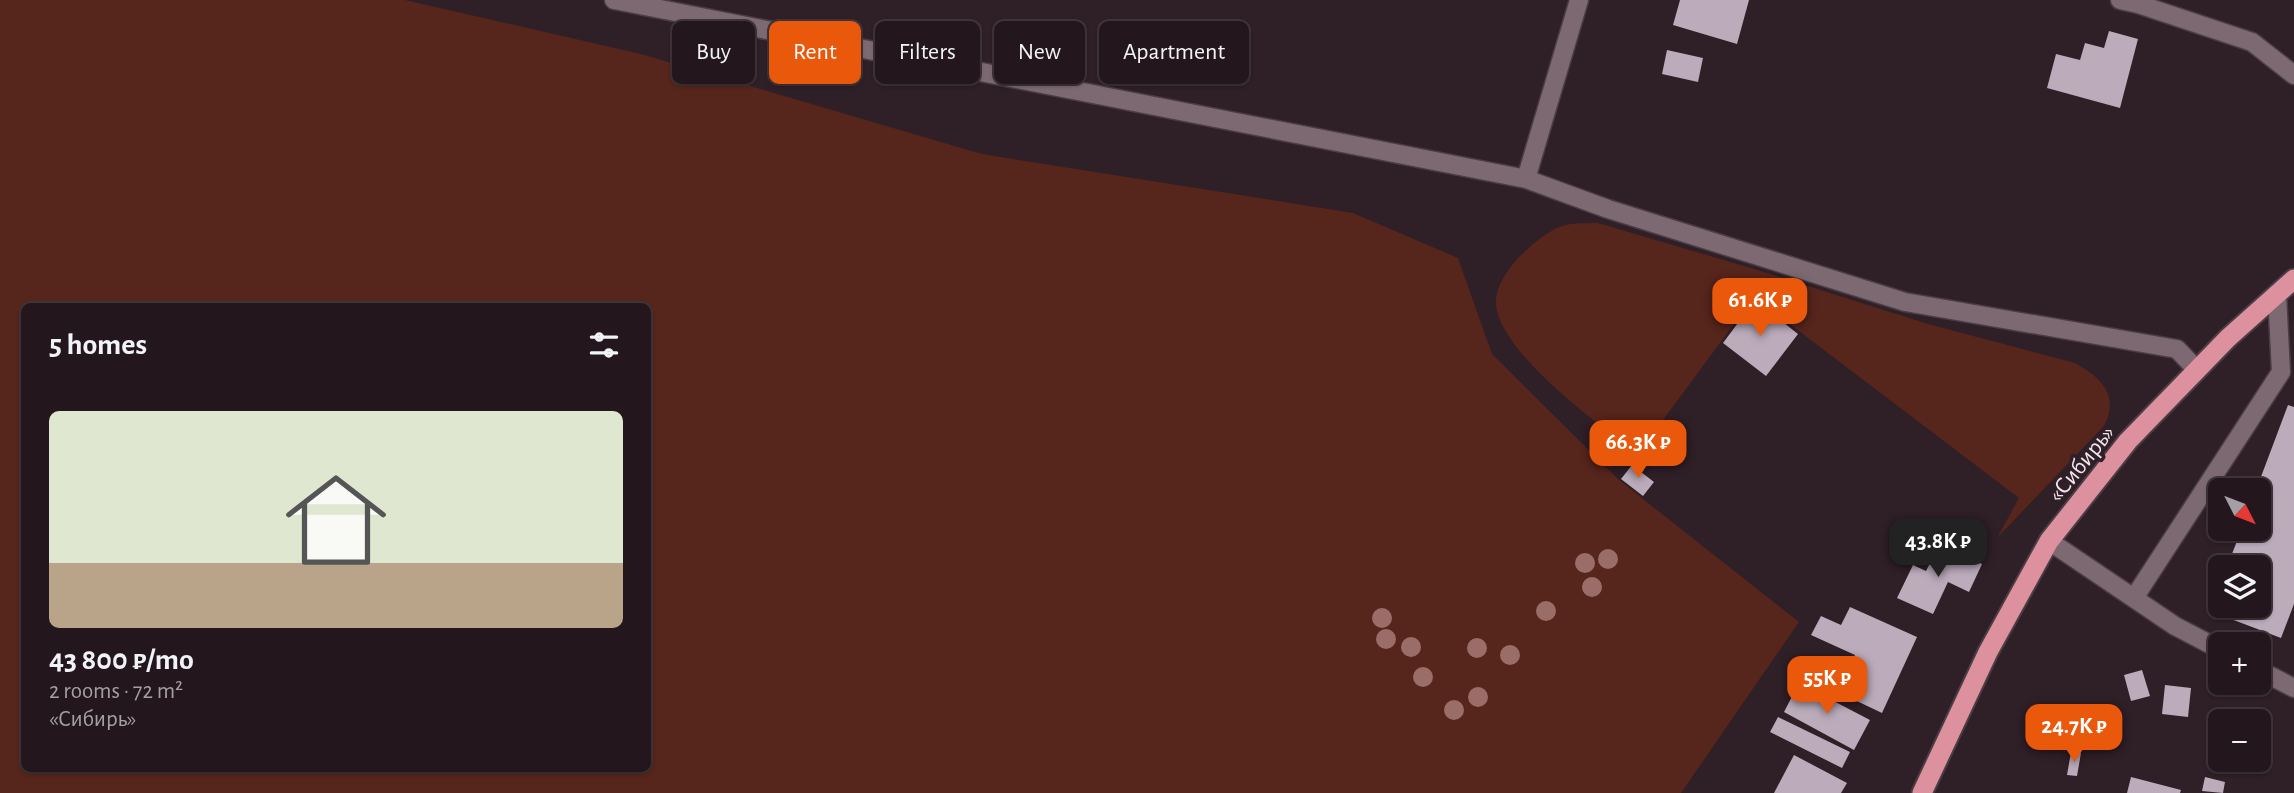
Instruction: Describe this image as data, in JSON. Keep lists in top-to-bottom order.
{
  "streets": {
    "highway": ["«Сибирь»"]
  },
  "north": "bottom right",
  "page": {
    "chip": [
      "Buy",
      "Rent",
      "Filters",
      "New",
      "Apartment"
    ],
    "price": [
      "61.6K ₽",
      "66.3K ₽",
      "43.8K ₽",
      "55K ₽",
      "24.7K ₽"
    ],
    "heading": "5 homes",
    "list": [
      {
        "name": "43 800 ₽/mo",
        "note": "2 rooms · 72 m² · «Сибирь»"
      }
    ],
    "map_buttons": ["+", "−"]
  }
}
